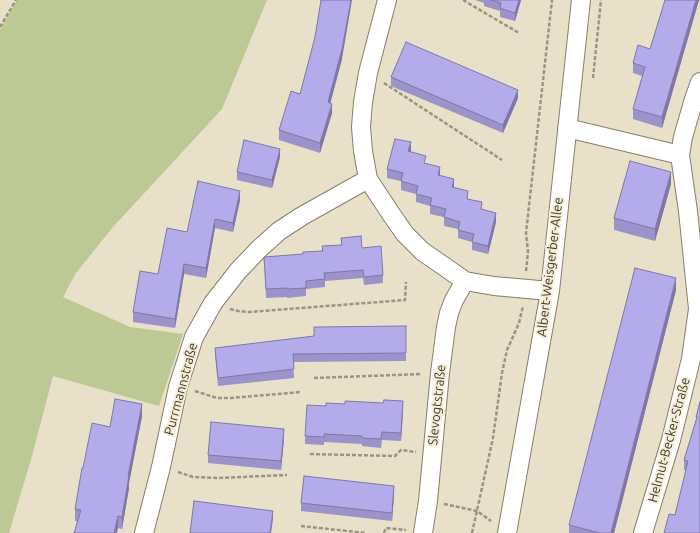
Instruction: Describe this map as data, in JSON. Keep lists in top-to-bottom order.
{
  "streets": {
    "street": [
      "Albert-Weisgerber-Allee",
      "Purrmannstraße",
      "Slevogtstraße",
      "Helmut-Becker-Straße"
    ]
  }
}
